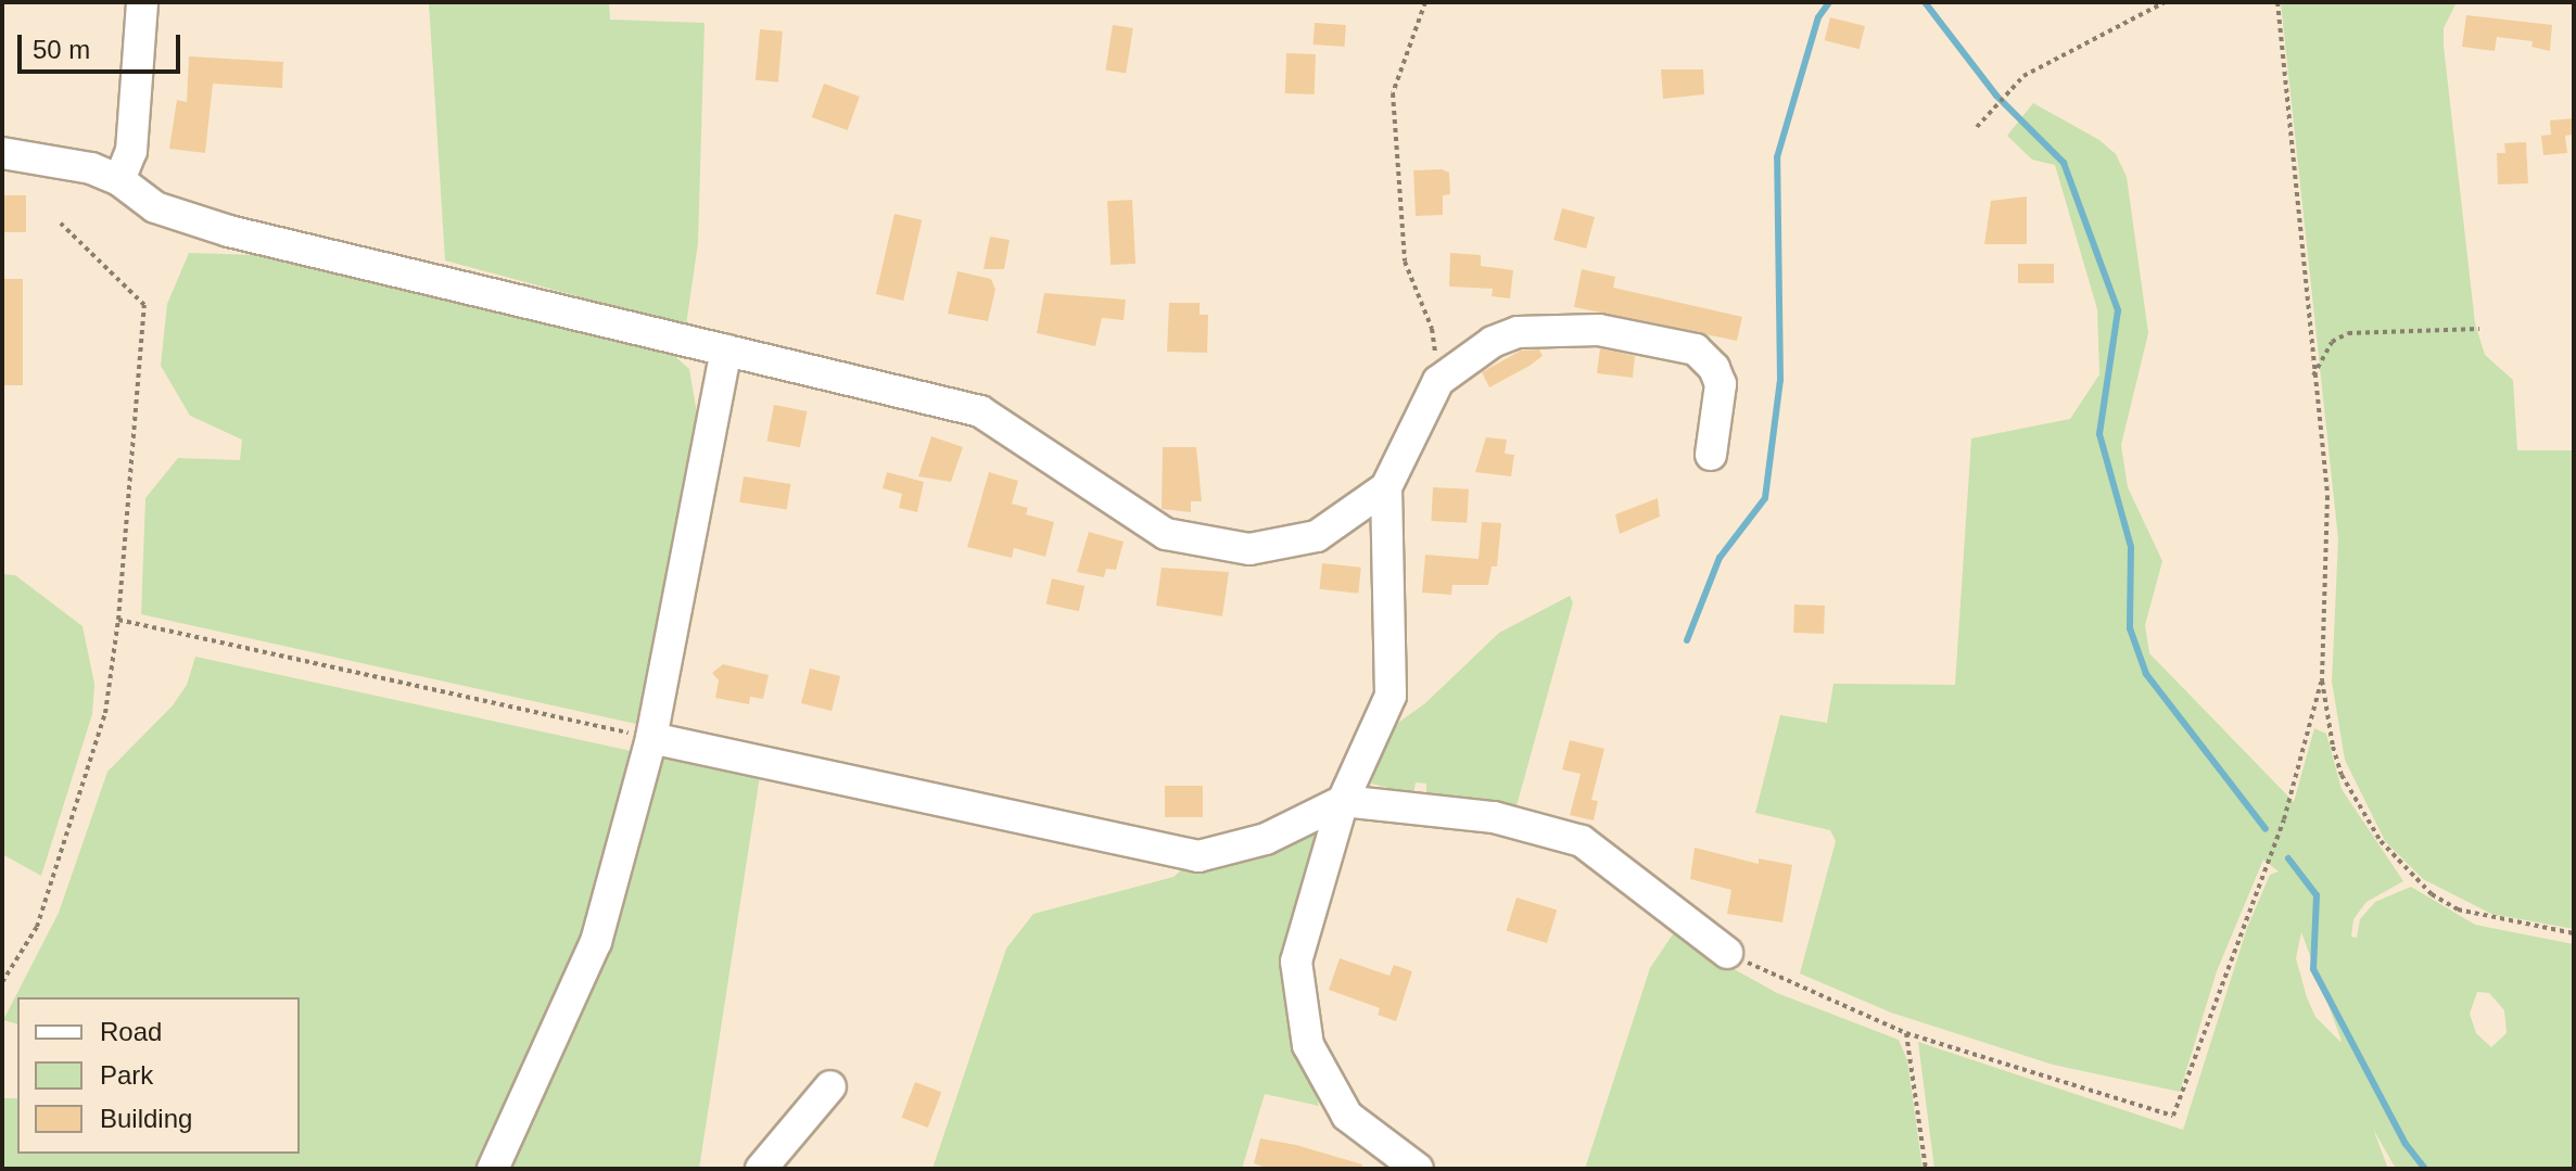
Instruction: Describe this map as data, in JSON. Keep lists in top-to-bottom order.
{
  "legend": ["Road", "Park", "Building"],
  "scale_bar": "50 m"
}
